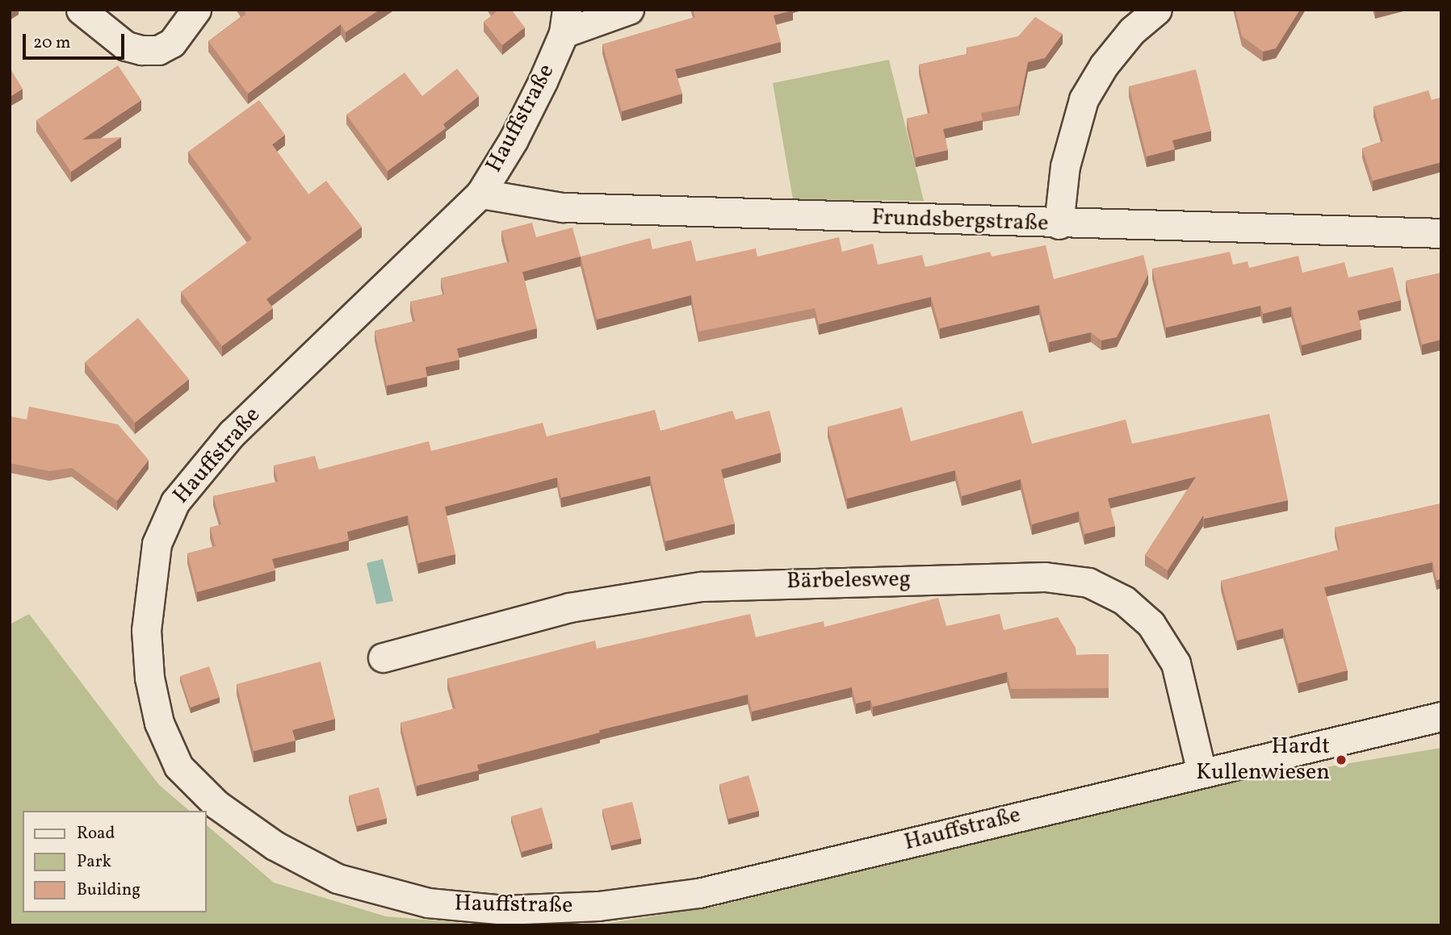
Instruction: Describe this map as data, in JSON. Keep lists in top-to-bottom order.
{
  "streets": {
    "street": ["Hauffstraße", "Frundsbergstraße", "Bärbelesweg"]
  },
  "crossings": [
    ["Hauffstraße", "Frundsbergstraße"],
    ["Hauffstraße", "Bärbelesweg"]
  ],
  "places": ["Hardt Kullenwiesen"],
  "legend": ["Road", "Park", "Building"],
  "scale_bar": "20 m"
}
